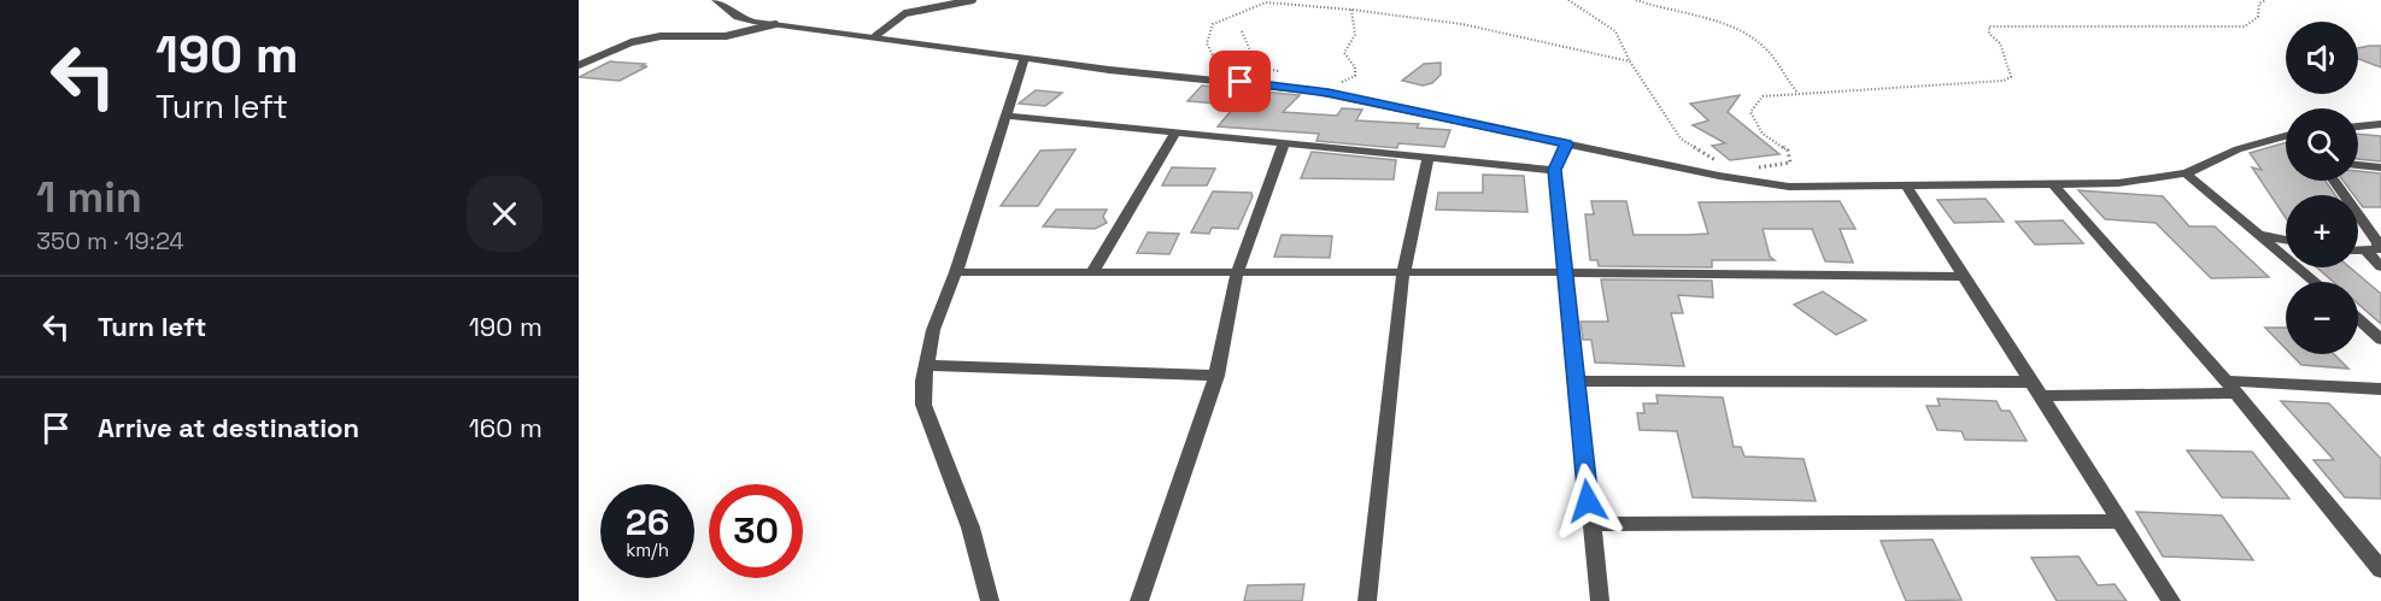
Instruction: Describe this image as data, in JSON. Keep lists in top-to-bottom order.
{
  "page": {
    "turn": ["190 m", "Turn left"],
    "map_buttons": ["+", "−"],
    "heading": ["1 min", "350 m · 19:24"],
    "list": [
      {
        "name": "Turn left",
        "value": "190 m"
      },
      {
        "name": "Arrive at destination",
        "value": "160 m"
      }
    ],
    "speed": "26 km/h",
    "limit": "30"
  }
}
